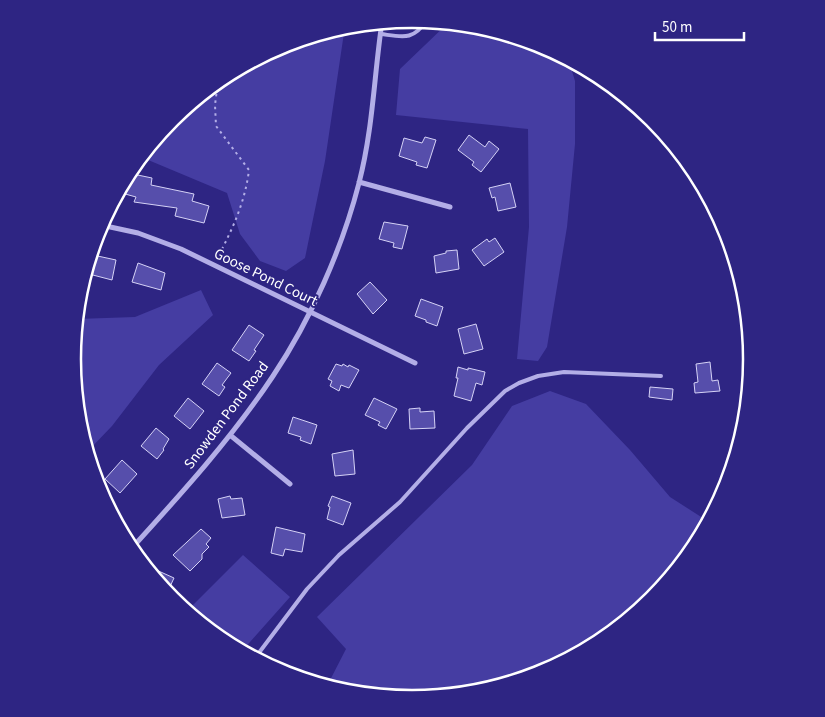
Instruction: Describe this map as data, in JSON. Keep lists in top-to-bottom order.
{
  "streets": {
    "street": ["Goose Pond Court", "Snowden Pond Road"]
  },
  "crossings": [
    ["Goose Pond Court", "Snowden Pond Road"]
  ],
  "scale_bar": "50 m"
}
